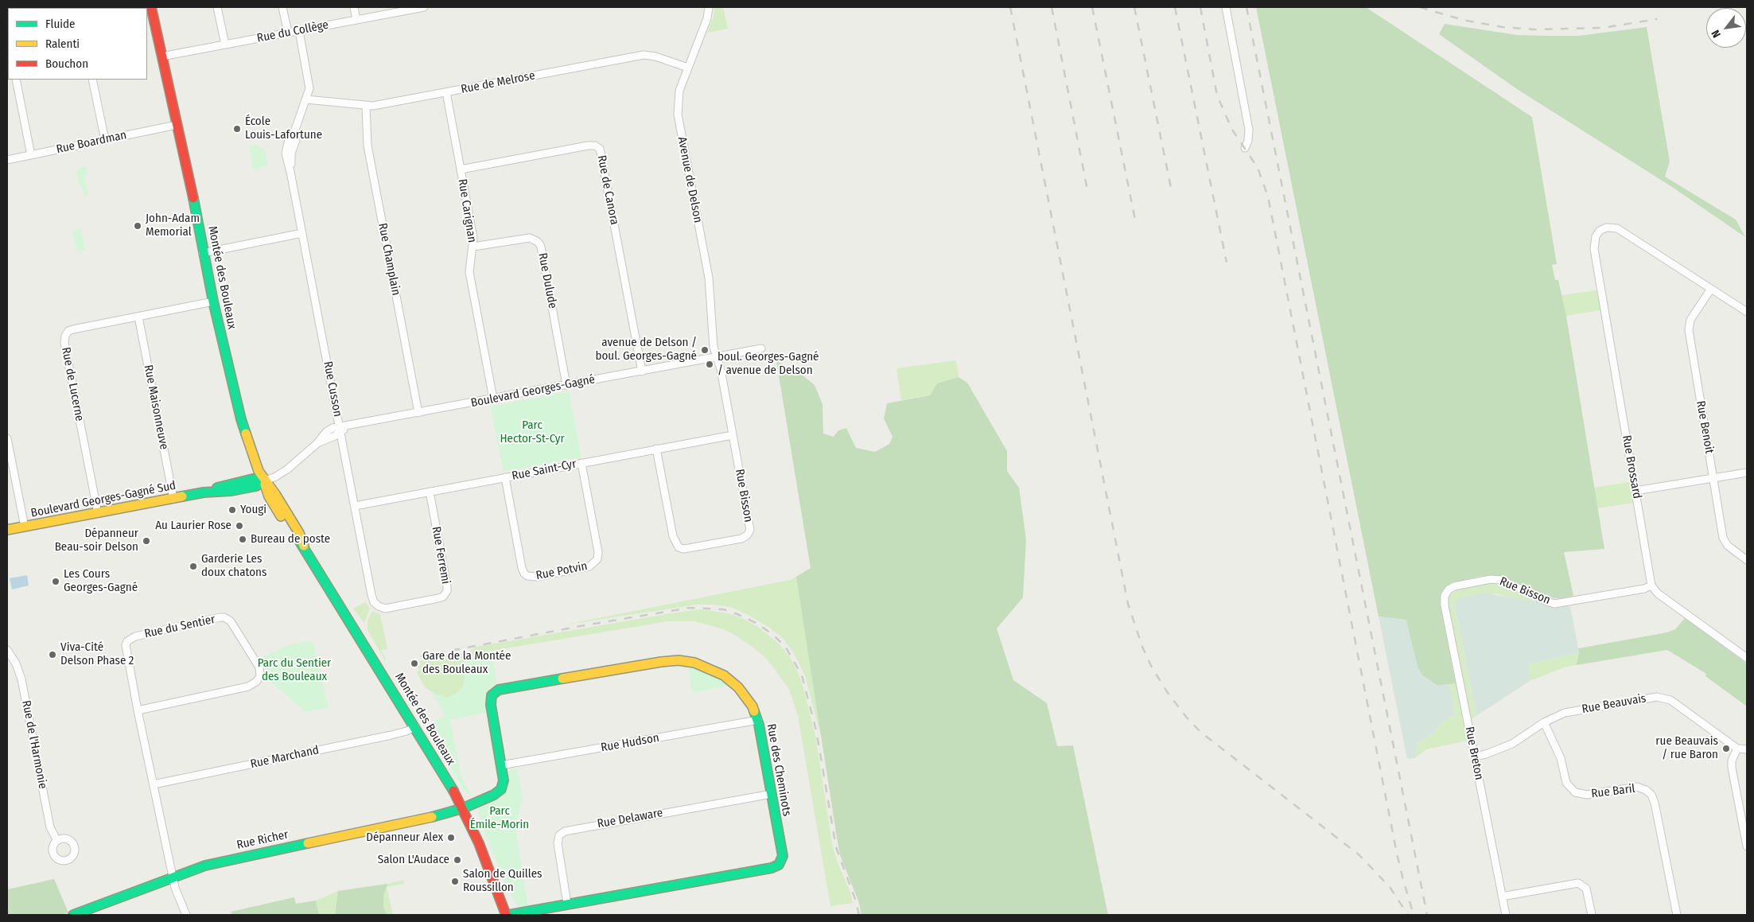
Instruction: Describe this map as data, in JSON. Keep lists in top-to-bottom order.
{
  "streets": {
    "street": [
      "Rue du Collège",
      "Rue de Melrose",
      "Rue Boardman",
      "Avenue de Delson",
      "Rue de Canora",
      "Rue Carignan",
      "Rue Champlain",
      "Montée des Bouleaux",
      "Rue Dulude",
      "Rue de Lucerne",
      "Rue Cusson",
      "Boulevard Georges-Gagné",
      "Rue Maisonneuve",
      "Rue Benoit",
      "Rue Brossard",
      "Rue Saint-Cyr",
      "Rue Bisson",
      "Boulevard Georges-Gagné Sud",
      "Rue Ferremi",
      "Rue Potvin",
      "Rue du Sentier",
      "Rue Beauvais",
      "Rue Hudson",
      "Rue de l'Harmonie",
      "Rue Breton",
      "Rue Marchand",
      "Rue des Cheminots",
      "Rue Baril",
      "Rue Delaware",
      "Rue Richer"
    ]
  },
  "crossings": [
    ["Rue du Collège", "Montée des Bouleaux"],
    ["Rue du Collège", "Rue Cusson"],
    ["Rue de Melrose", "Avenue de Delson"],
    ["Rue de Melrose", "Rue Carignan"],
    ["Rue de Melrose", "Rue Champlain"],
    ["Rue de Melrose", "Rue Cusson"],
    ["Rue Boardman", "Montée des Bouleaux"],
    ["Avenue de Delson", "Boulevard Georges-Gagné"],
    ["Avenue de Delson", "Rue Bisson"],
    ["Rue de Canora", "Rue Carignan"],
    ["Rue de Canora", "Boulevard Georges-Gagné"],
    ["Rue Carignan", "Rue Dulude"],
    ["Rue Carignan", "Boulevard Georges-Gagné"],
    ["Rue Champlain", "Boulevard Georges-Gagné"],
    ["Montée des Bouleaux", "Rue de Lucerne"],
    ["Montée des Bouleaux", "Boulevard Georges-Gagné"],
    ["Montée des Bouleaux", "Boulevard Georges-Gagné Sud"],
    ["Montée des Bouleaux", "Rue Marchand"],
    ["Montée des Bouleaux", "Rue des Cheminots"],
    ["Montée des Bouleaux", "Rue Richer"],
    ["Rue Dulude", "Boulevard Georges-Gagné"],
    ["Rue de Lucerne", "Rue Maisonneuve"],
    ["Rue de Lucerne", "Boulevard Georges-Gagné Sud"],
    ["Rue Cusson", "Boulevard Georges-Gagné"],
    ["Rue Cusson", "Rue Saint-Cyr"],
    ["Rue Cusson", "Rue Ferremi"],
    ["Boulevard Georges-Gagné", "Rue Bisson"],
    ["Boulevard Georges-Gagné", "Boulevard Georges-Gagné Sud"],
    ["Rue Maisonneuve", "Boulevard Georges-Gagné Sud"],
    ["Rue Benoit", "Rue Brossard"],
    ["Rue Brossard", "Rue Bisson"],
    ["Rue Saint-Cyr", "Rue Bisson"],
    ["Rue Saint-Cyr", "Rue Ferremi"],
    ["Rue Saint-Cyr", "Rue Potvin"],
    ["Rue Bisson", "Rue Breton"],
    ["Rue du Sentier", "Rue Marchand"],
    ["Rue du Sentier", "Rue Richer"],
    ["Rue Beauvais", "Rue Breton"],
    ["Rue Beauvais", "Rue Baril"],
    ["Rue Hudson", "Rue des Cheminots"],
    ["Rue des Cheminots", "Rue Delaware"],
    ["Rue des Cheminots", "Rue Richer"]
  ],
  "parks": ["Parc Hector-St-Cyr", "Parc du Sentier des Bouleaux", "Parc Émile-Morin"],
  "places": [
    "École Louis-Lafortune",
    "John-Adam Memorial",
    "avenue de Delson / boul. Georges-Gagné",
    "boul. Georges-Gagné / avenue de Delson",
    "Yougi",
    "Au Laurier Rose",
    "Bureau de poste",
    "Dépanneur Beau-soir Delson",
    "Garderie Les doux chatons",
    "Les Cours Georges-Gagné",
    "Viva-Cité Delson Phase 2",
    "Gare de la Montée des Bouleaux",
    "rue Beauvais / rue Baron",
    "Dépanneur Alex",
    "Salon L'Audace",
    "Salon de Quilles Roussillon"
  ],
  "legend": ["Fluide", "Ralenti", "Bouchon"],
  "north": "bottom left"
}
